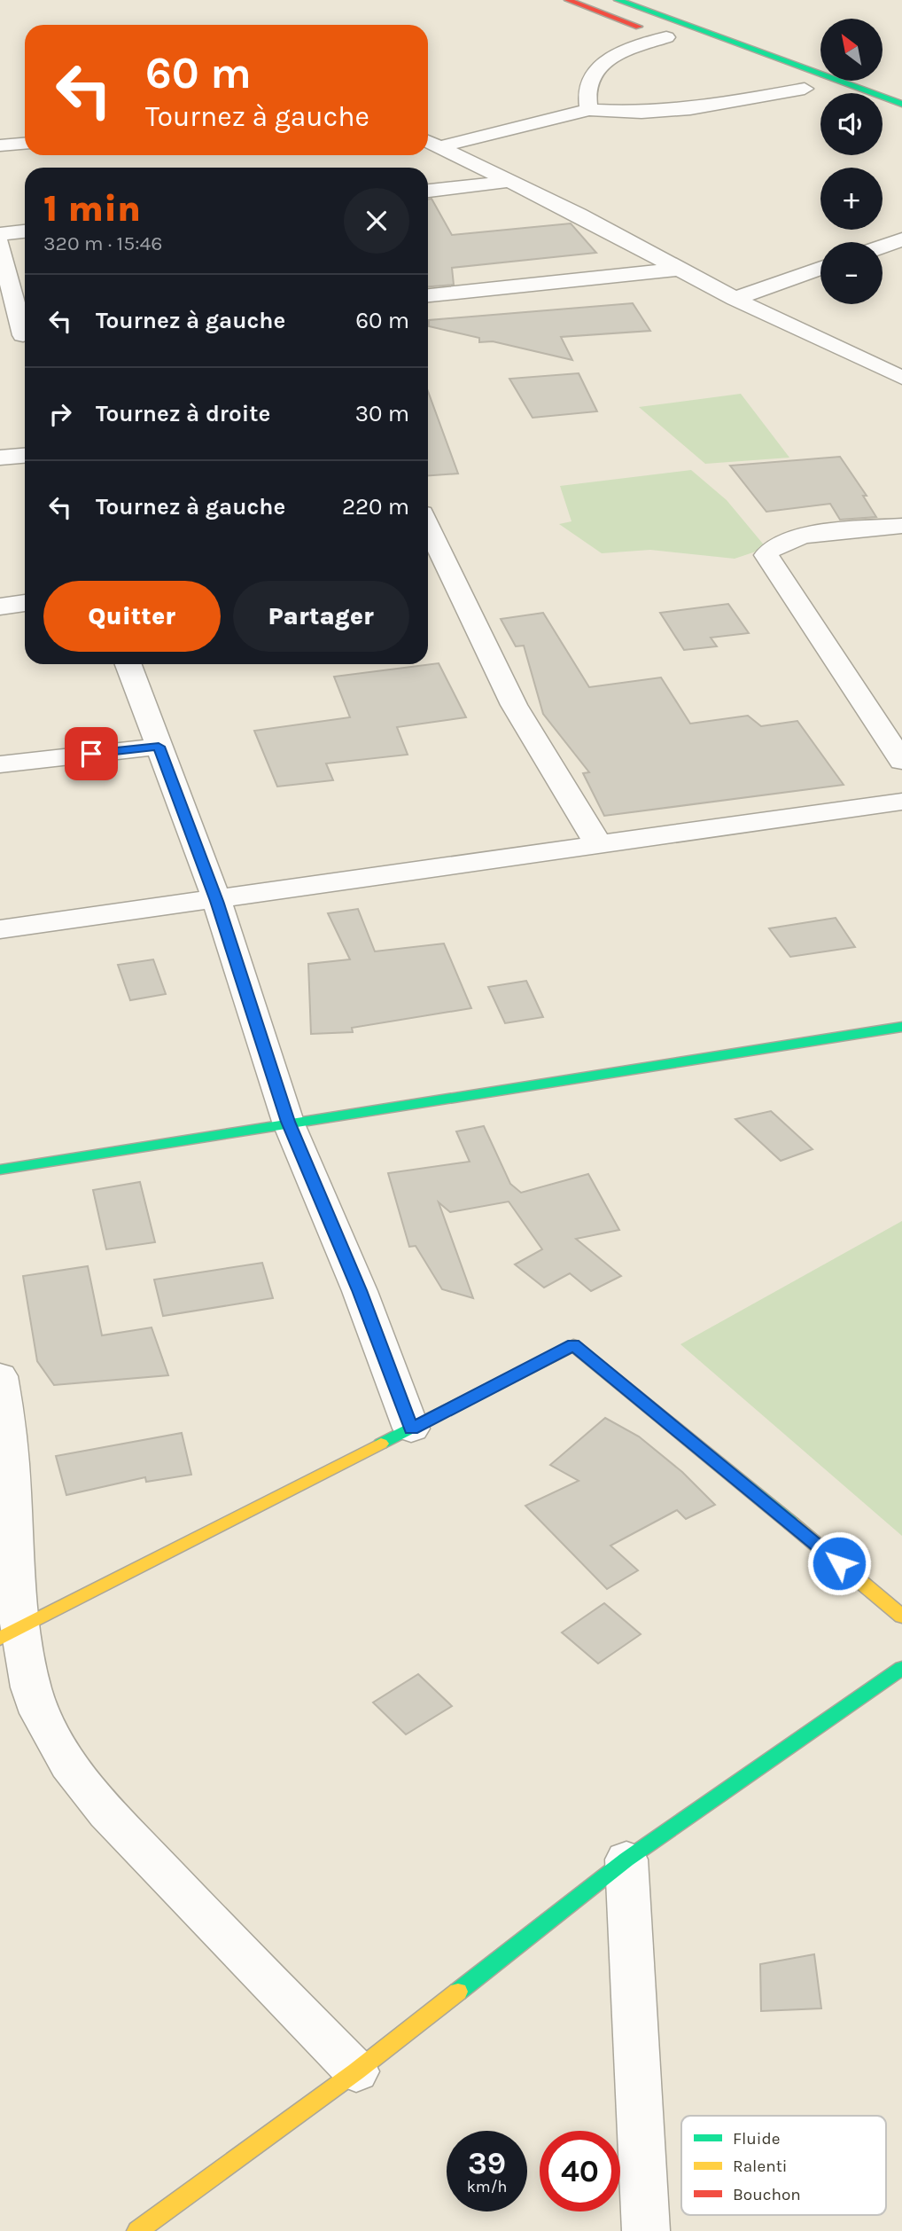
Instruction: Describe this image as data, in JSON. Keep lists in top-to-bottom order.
{
  "legend": ["Fluide", "Ralenti", "Bouchon"],
  "north": "top left",
  "page": {
    "map_buttons": ["+", "−"],
    "turn": ["60 m", "Tournez à gauche"],
    "heading": ["1 min", "320 m · 15:46"],
    "list": [
      {
        "name": "Tournez à gauche",
        "value": "60 m"
      },
      {
        "name": "Tournez à droite",
        "value": "30 m"
      },
      {
        "name": "Tournez à gauche",
        "value": "220 m"
      }
    ],
    "buttons": ["Quitter", "Partager"],
    "speed": "39 km/h",
    "limit": "40"
  }
}
